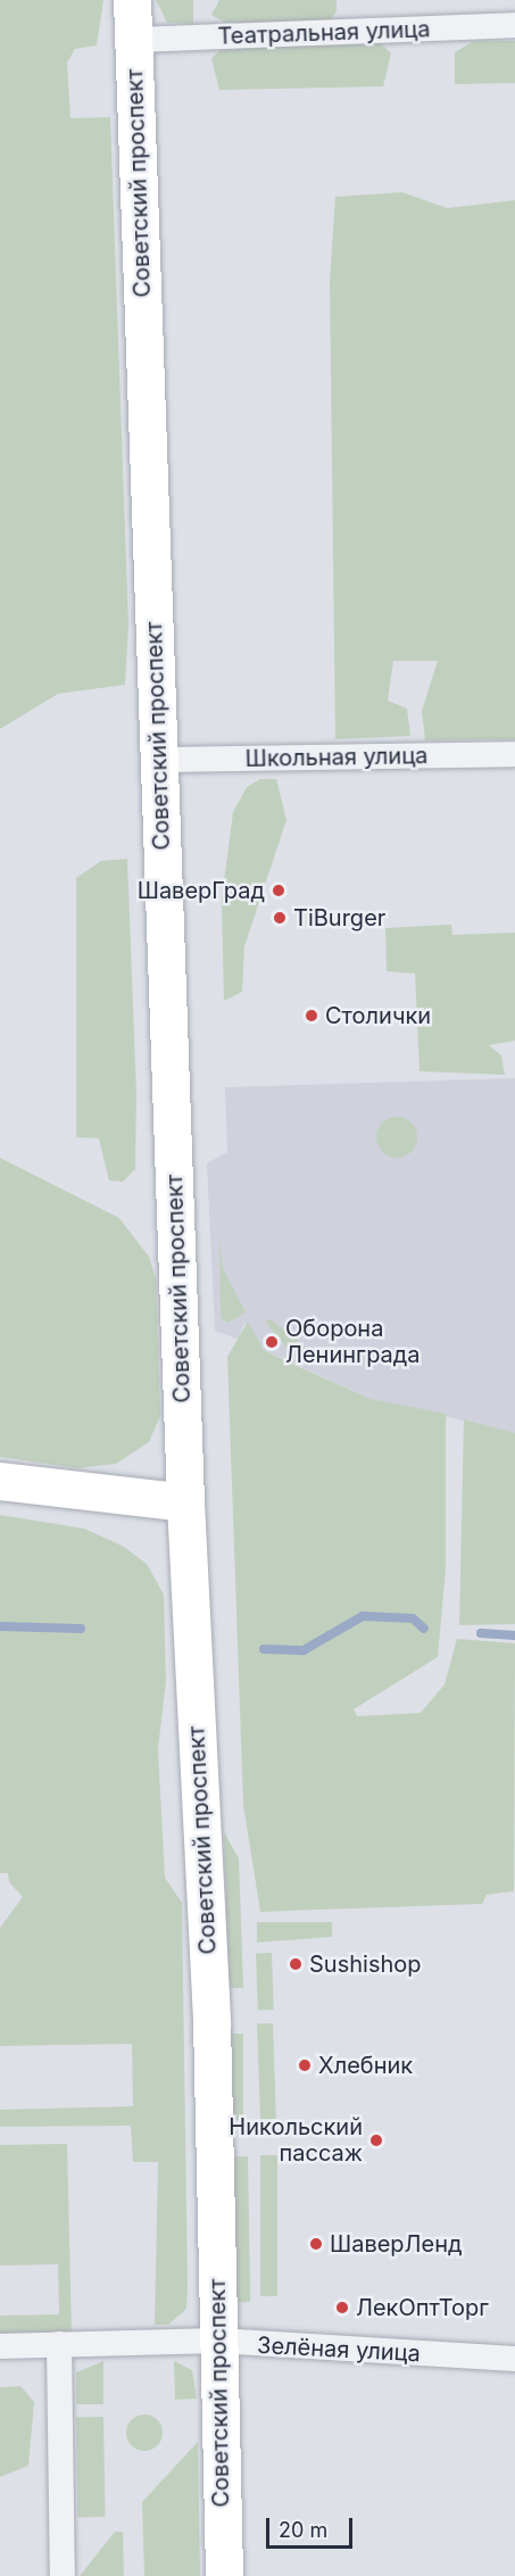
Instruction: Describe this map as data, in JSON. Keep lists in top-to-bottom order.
{
  "streets": {
    "main road": ["Советский проспект"],
    "street": ["Театральная улица", "Школьная улица", "Зелёная улица"]
  },
  "crossings": [
    ["Театральная улица", "Советский проспект"],
    ["Советский проспект", "Школьная улица"],
    ["Советский проспект", "Зелёная улица"]
  ],
  "places": [
    "ШаверГрад",
    "TiBurger",
    "Столички",
    "Оборона Ленинграда",
    "Sushishop",
    "Хлебник",
    "Никольский пассаж",
    "ШаверЛенд",
    "ЛекОптТорг"
  ],
  "scale_bar": "20 m"
}
